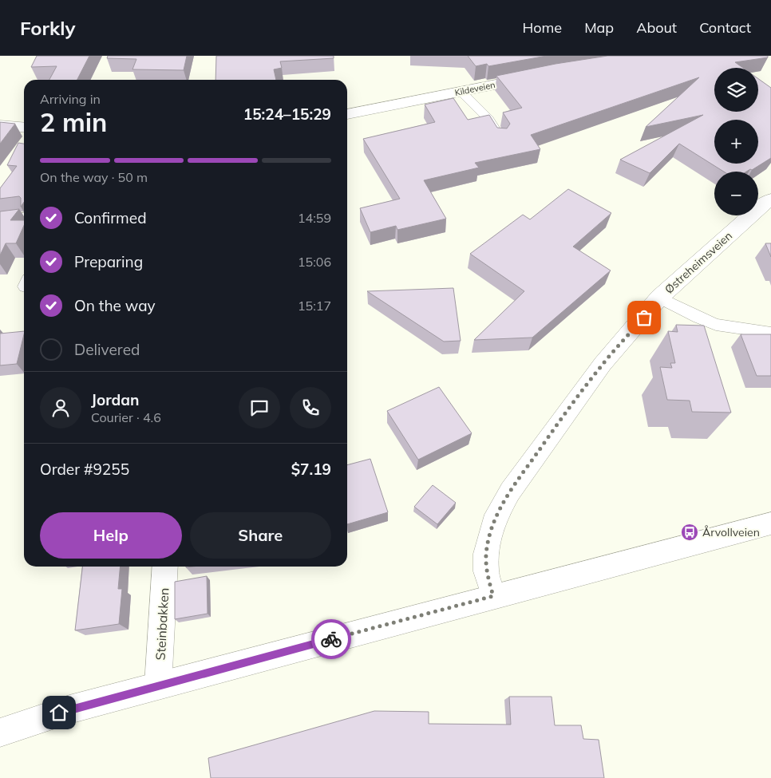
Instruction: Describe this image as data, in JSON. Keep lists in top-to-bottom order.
{
  "streets": {
    "street": ["Kildeveien", "Østreheimsveien", "Steinbakken"]
  },
  "places": {
    "bus stop": ["Årvollveien"]
  },
  "page": {
    "header": "Forkly",
    "nav": [
      "Home",
      "Map",
      "About",
      "Contact"
    ],
    "map_buttons": ["+", "−"],
    "heading": ["2 min", "Arriving in", "15:24–15:29"],
    "panel": [
      "Jordan",
      "Courier · 4.6",
      "Order #9255",
      "$7.19"
    ],
    "bar": "On the way · 50 m",
    "list": [
      ["Confirmed", "14:59"],
      ["Preparing", "15:06"],
      ["On the way", "15:17"],
      "Delivered"
    ],
    "buttons": ["Help", "Share"]
  }
}
